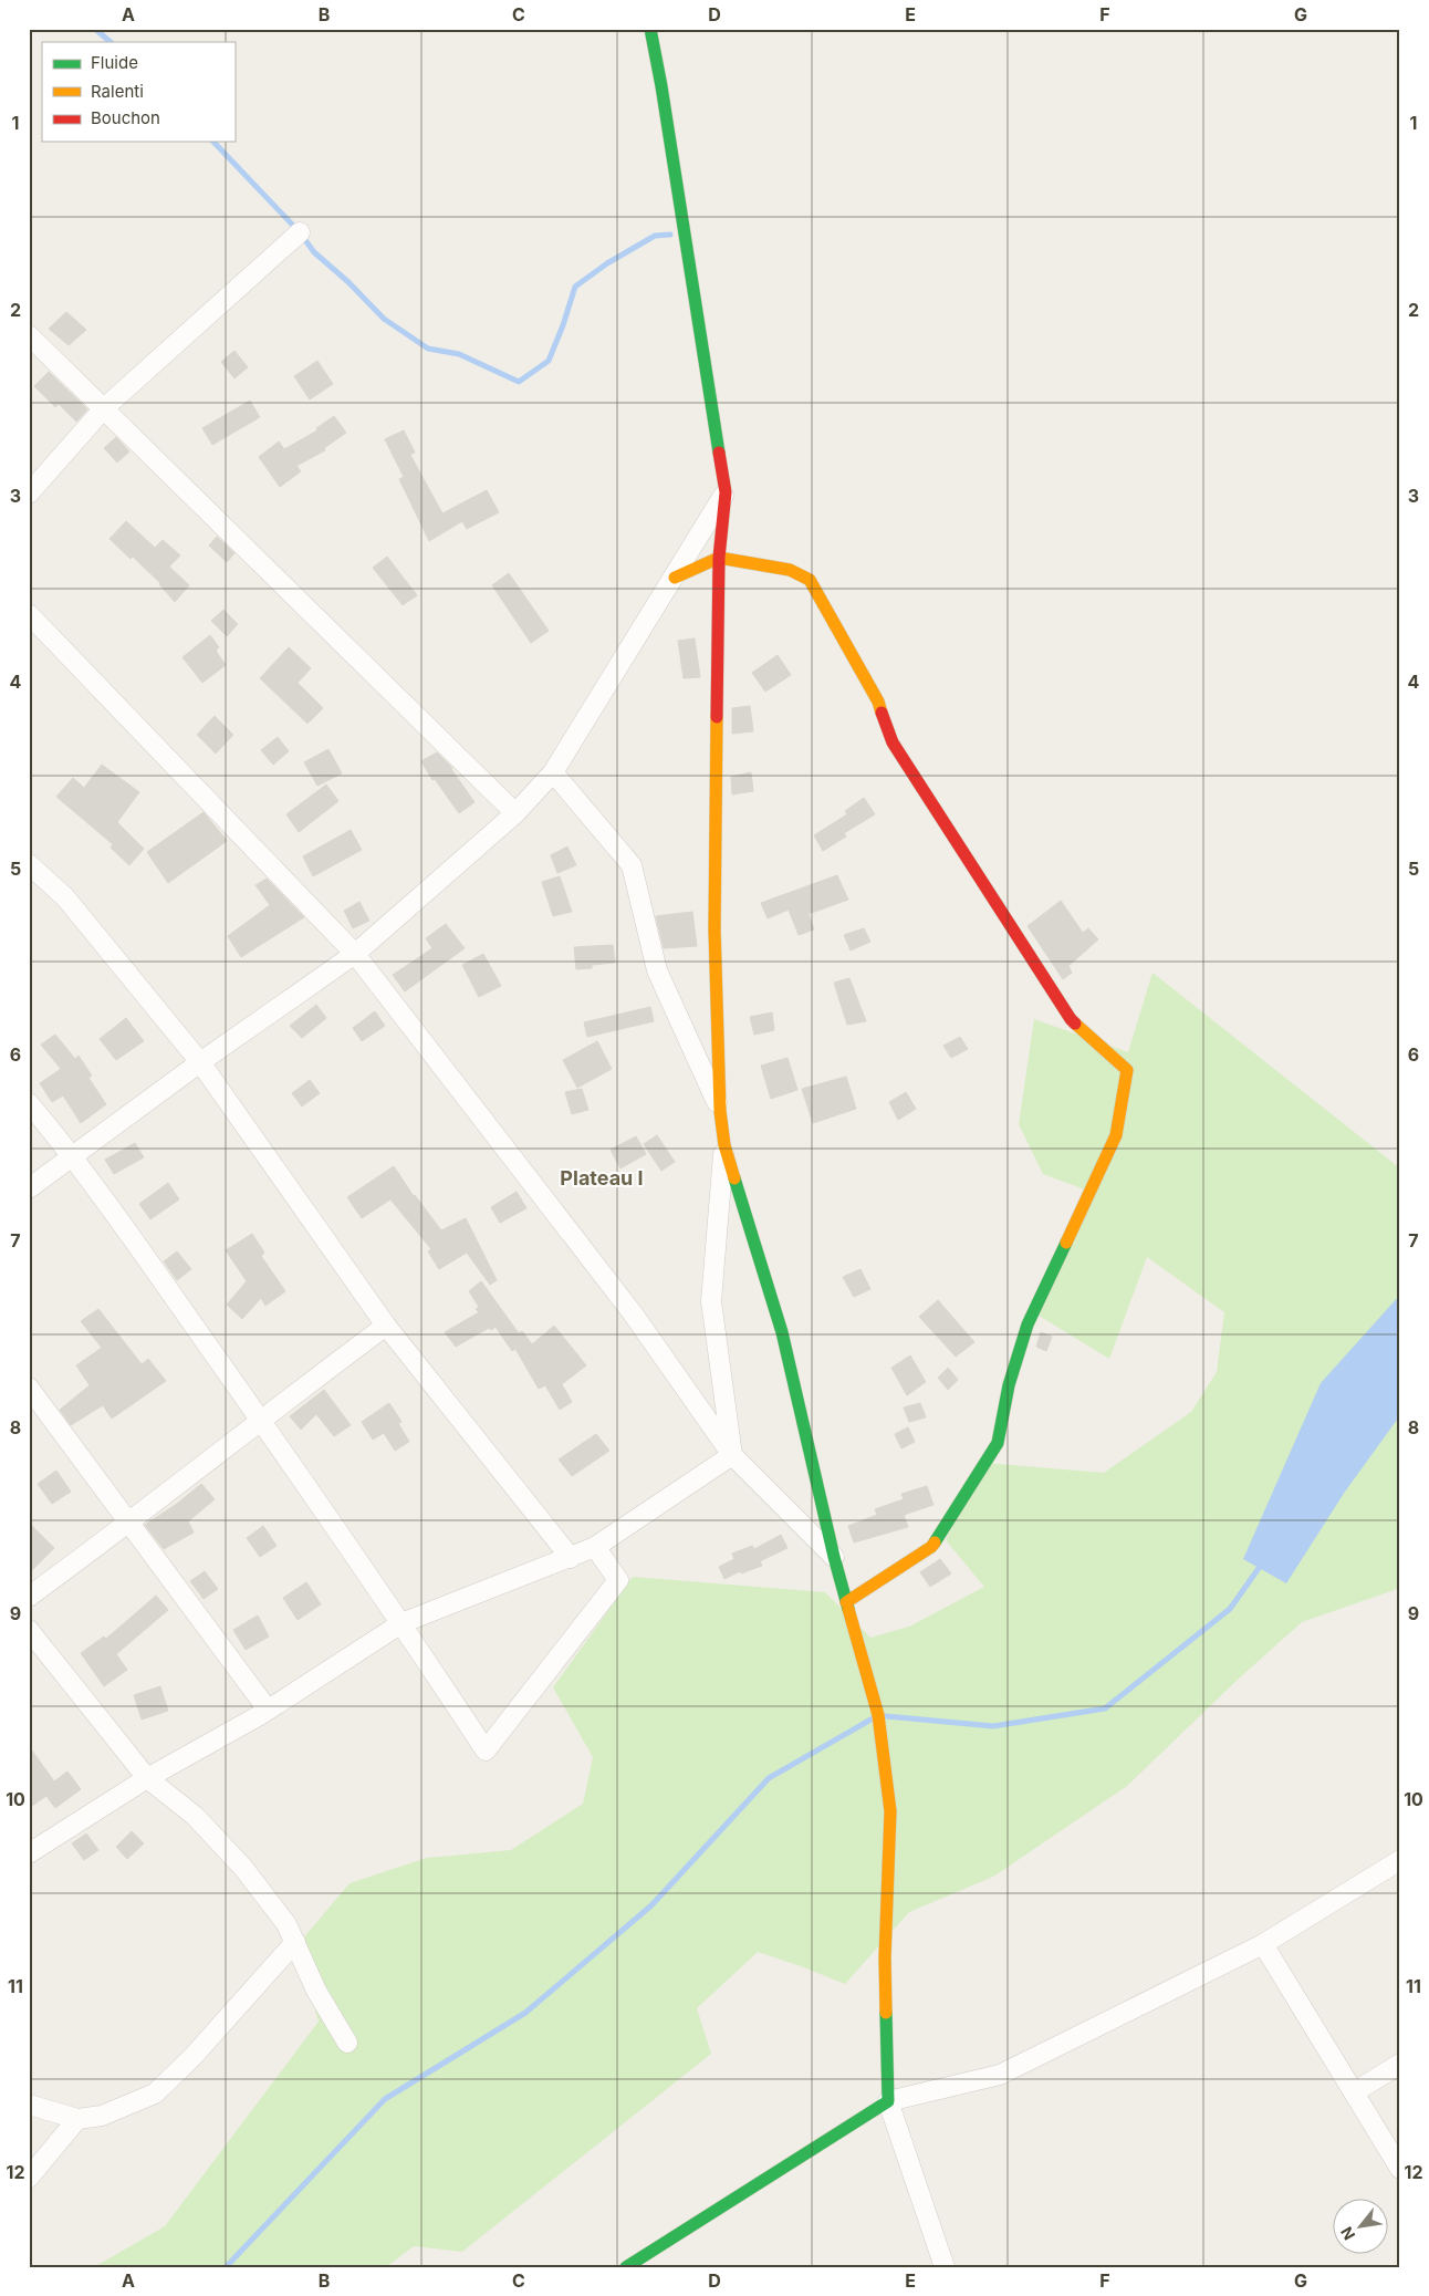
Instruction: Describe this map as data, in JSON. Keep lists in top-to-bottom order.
{
  "districts": ["Plateau I"],
  "legend": ["Fluide", "Ralenti", "Bouchon"],
  "north": "bottom left",
  "grid": {
    "columns": [
      "A",
      "B",
      "C",
      "D",
      "E",
      "F",
      "G"
    ],
    "rows": [
      "1",
      "2",
      "3",
      "4",
      "5",
      "6",
      "7",
      "8",
      "9",
      "10",
      "11",
      "12"
    ]
  }
}
